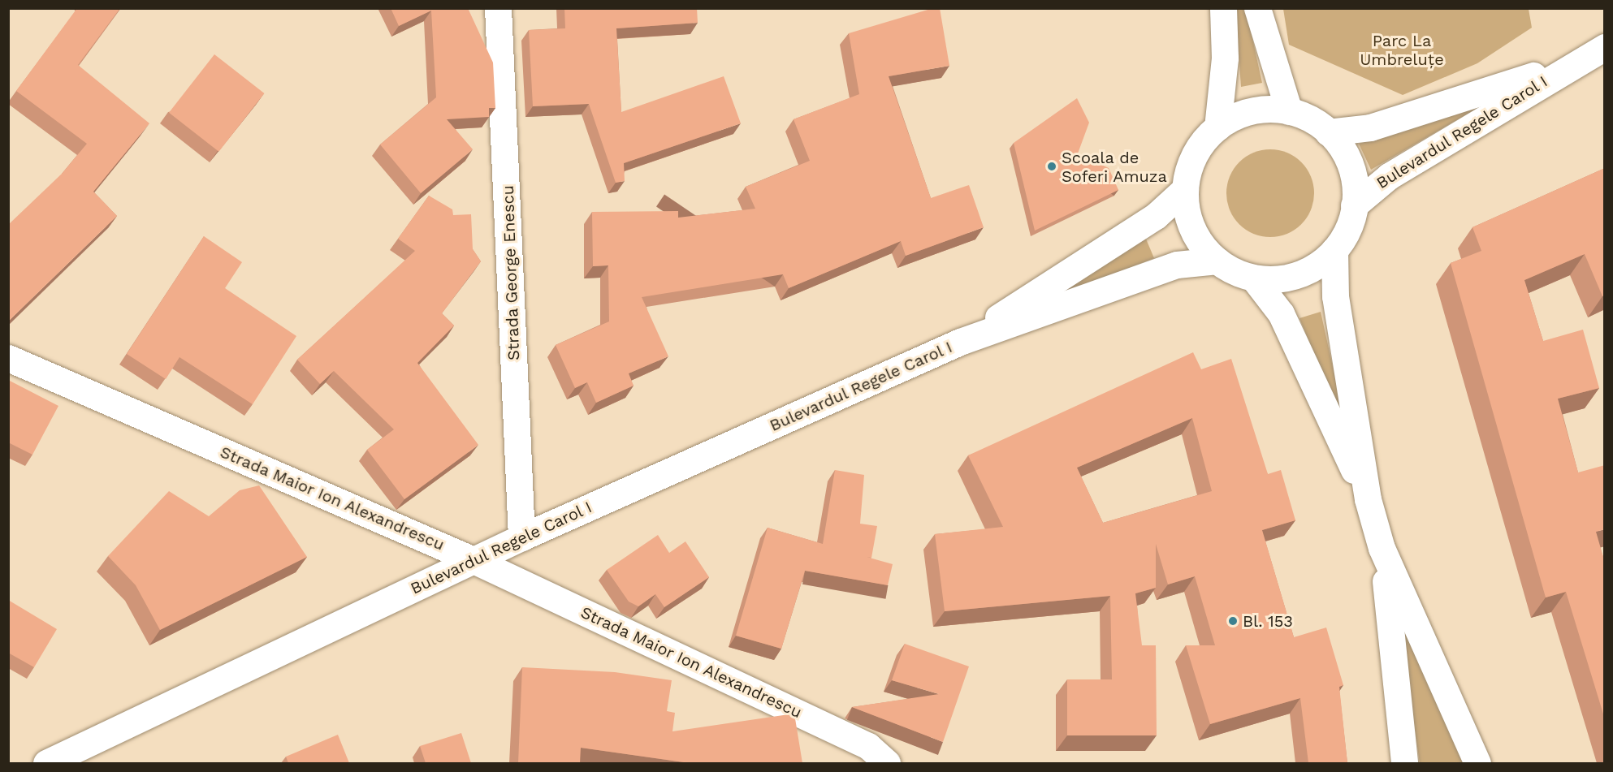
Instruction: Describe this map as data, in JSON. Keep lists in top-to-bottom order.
{
  "streets": {
    "main road": ["Bulevardul Regele Carol I", "Strada George Enescu", "Strada Maior Ion Alexandrescu"]
  },
  "crossings": [
    ["Bulevardul Regele Carol I", "Strada George Enescu"],
    ["Bulevardul Regele Carol I", "Strada Maior Ion Alexandrescu"]
  ],
  "parks": ["Parc La Umbreluțe"],
  "places": ["Scoala de Soferi Amuza", "Bl. 153"]
}
